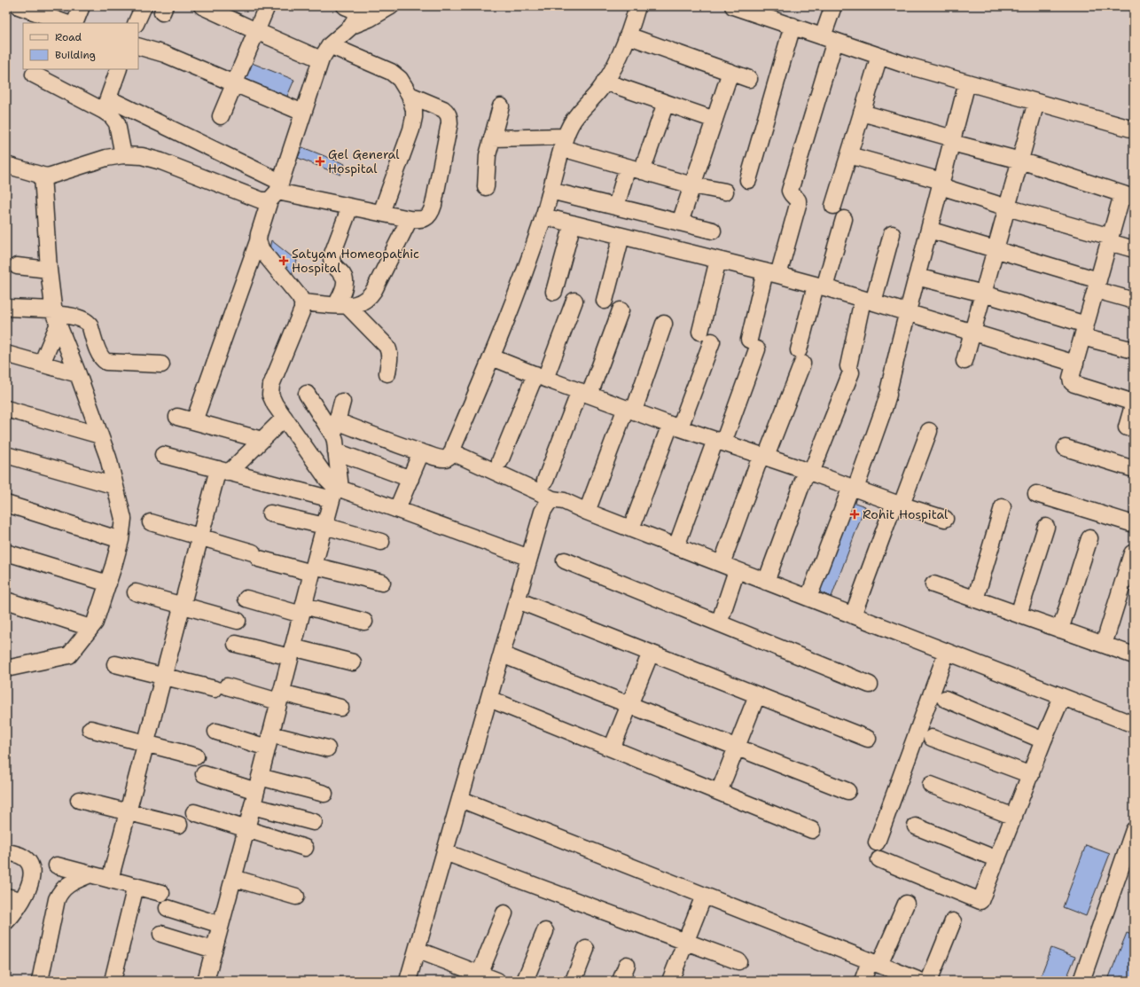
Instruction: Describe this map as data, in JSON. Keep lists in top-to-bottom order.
{
  "places": {
    "health": ["Gel General Hospital", "Satyam Homeopathic Hospital", "Rohit Hospital"]
  },
  "legend": ["Road", "Building"]
}
